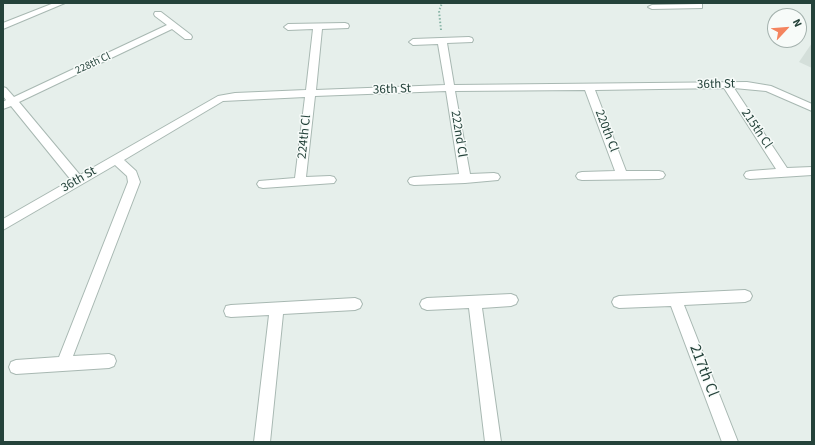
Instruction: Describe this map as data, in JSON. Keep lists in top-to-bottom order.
{
  "streets": {
    "street": [
      "228th Cl",
      "36th St",
      "215th Cl",
      "220th Cl",
      "222nd Cl",
      "224th Cl",
      "217th Cl"
    ]
  },
  "crossings": [
    ["36th St", "215th Cl"],
    ["36th St", "220th Cl"],
    ["36th St", "222nd Cl"],
    ["36th St", "224th Cl"]
  ],
  "north": "top right"
}
